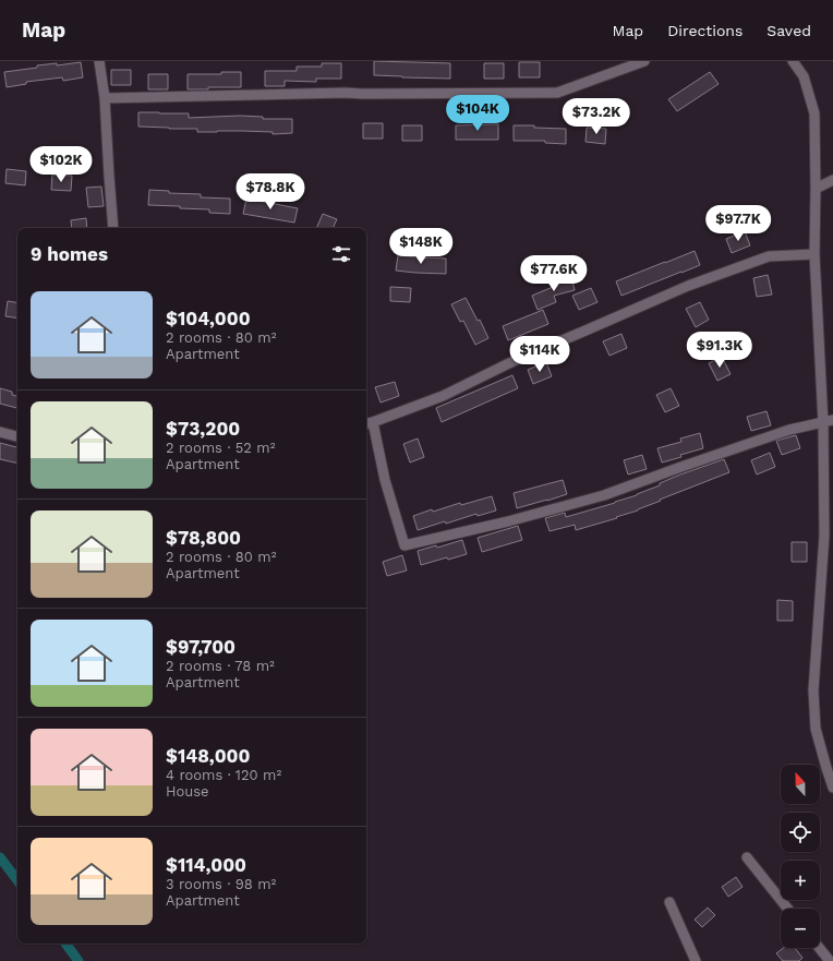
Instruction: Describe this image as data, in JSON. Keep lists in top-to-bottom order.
{
  "north": "top",
  "page": {
    "header": "Map",
    "nav": ["Map", "Directions", "Saved"],
    "price": [
      "$104K",
      "$73.2K",
      "$102K",
      "$78.8K",
      "$97.7K",
      "$148K",
      "$77.6K",
      "$91.3K",
      "$114K"
    ],
    "heading": "9 homes",
    "list": [
      {
        "name": "$104,000",
        "note": "2 rooms · 80 m² · Apartment"
      },
      {
        "name": "$73,200",
        "note": "2 rooms · 52 m² · Apartment"
      },
      {
        "name": "$78,800",
        "note": "2 rooms · 80 m² · Apartment"
      },
      {
        "name": "$97,700",
        "note": "2 rooms · 78 m² · Apartment"
      },
      {
        "name": "$148,000",
        "note": "4 rooms · 120 m² · House"
      },
      {
        "name": "$114,000",
        "note": "3 rooms · 98 m² · Apartment"
      }
    ],
    "map_buttons": ["+", "−"]
  }
}
